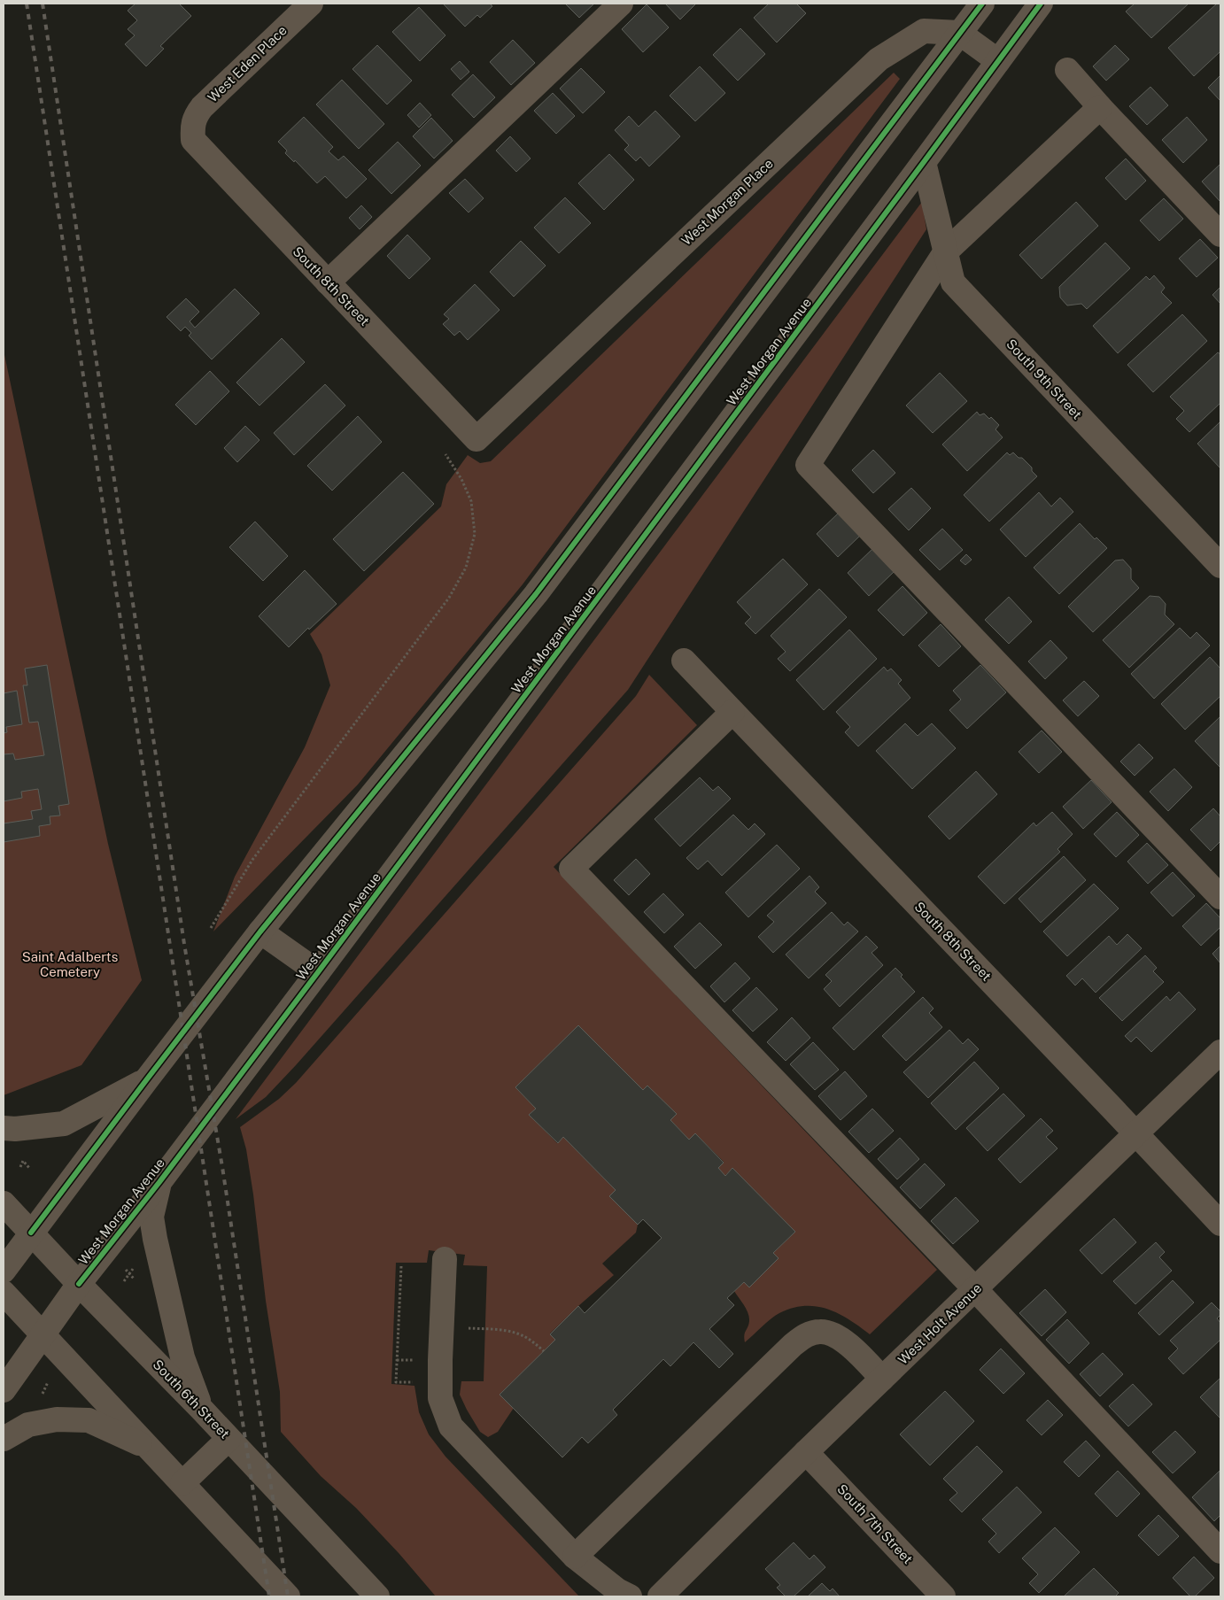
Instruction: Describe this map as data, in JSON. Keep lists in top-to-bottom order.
{
  "streets": {
    "street": [
      "West Eden Place",
      "West Morgan Place",
      "South 8th Street",
      "West Morgan Avenue",
      "South 9th Street",
      "West Holt Avenue",
      "South 6th Street",
      "South 7th Street"
    ]
  },
  "crossings": [
    ["West Eden Place", "South 8th Street"],
    ["West Morgan Place", "South 8th Street"],
    ["South 8th Street", "West Holt Avenue"],
    ["West Morgan Avenue", "South 9th Street"],
    ["West Morgan Avenue", "South 6th Street"],
    ["West Holt Avenue", "South 7th Street"]
  ],
  "parks": ["Saint Adalberts Cemetery"]
}
